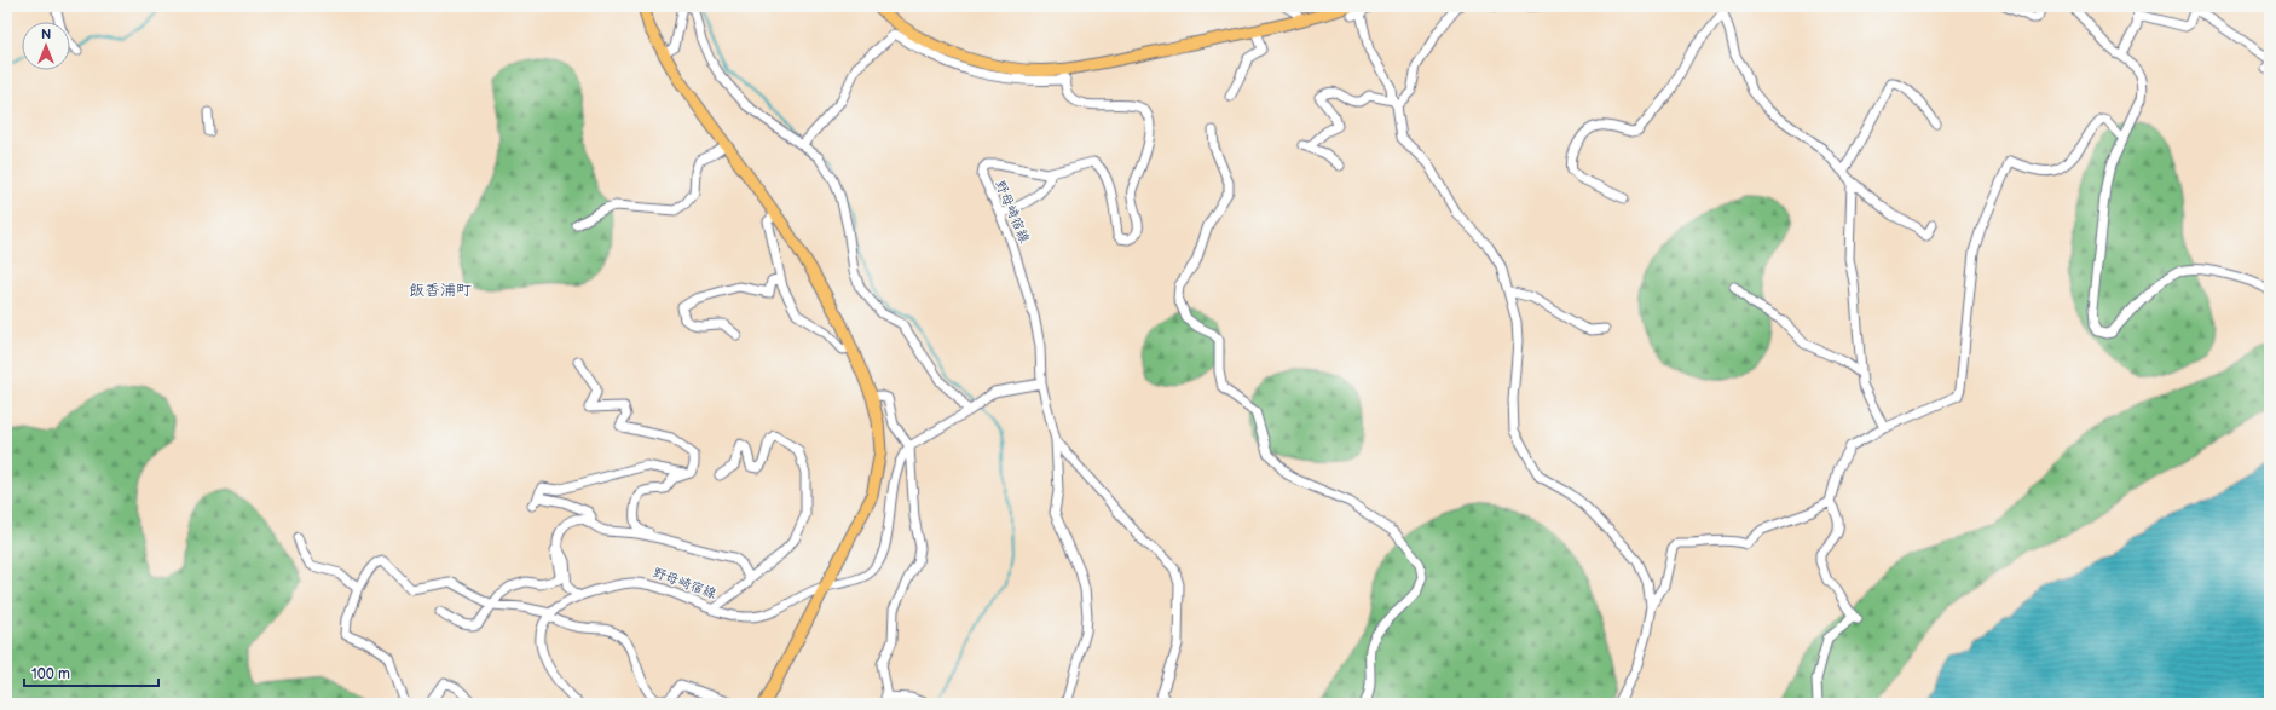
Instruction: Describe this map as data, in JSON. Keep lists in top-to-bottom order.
{
  "streets": {
    "street": ["野母崎宿線"]
  },
  "districts": ["飯香浦町"],
  "scale_bar": "100 m",
  "north": "top"
}
